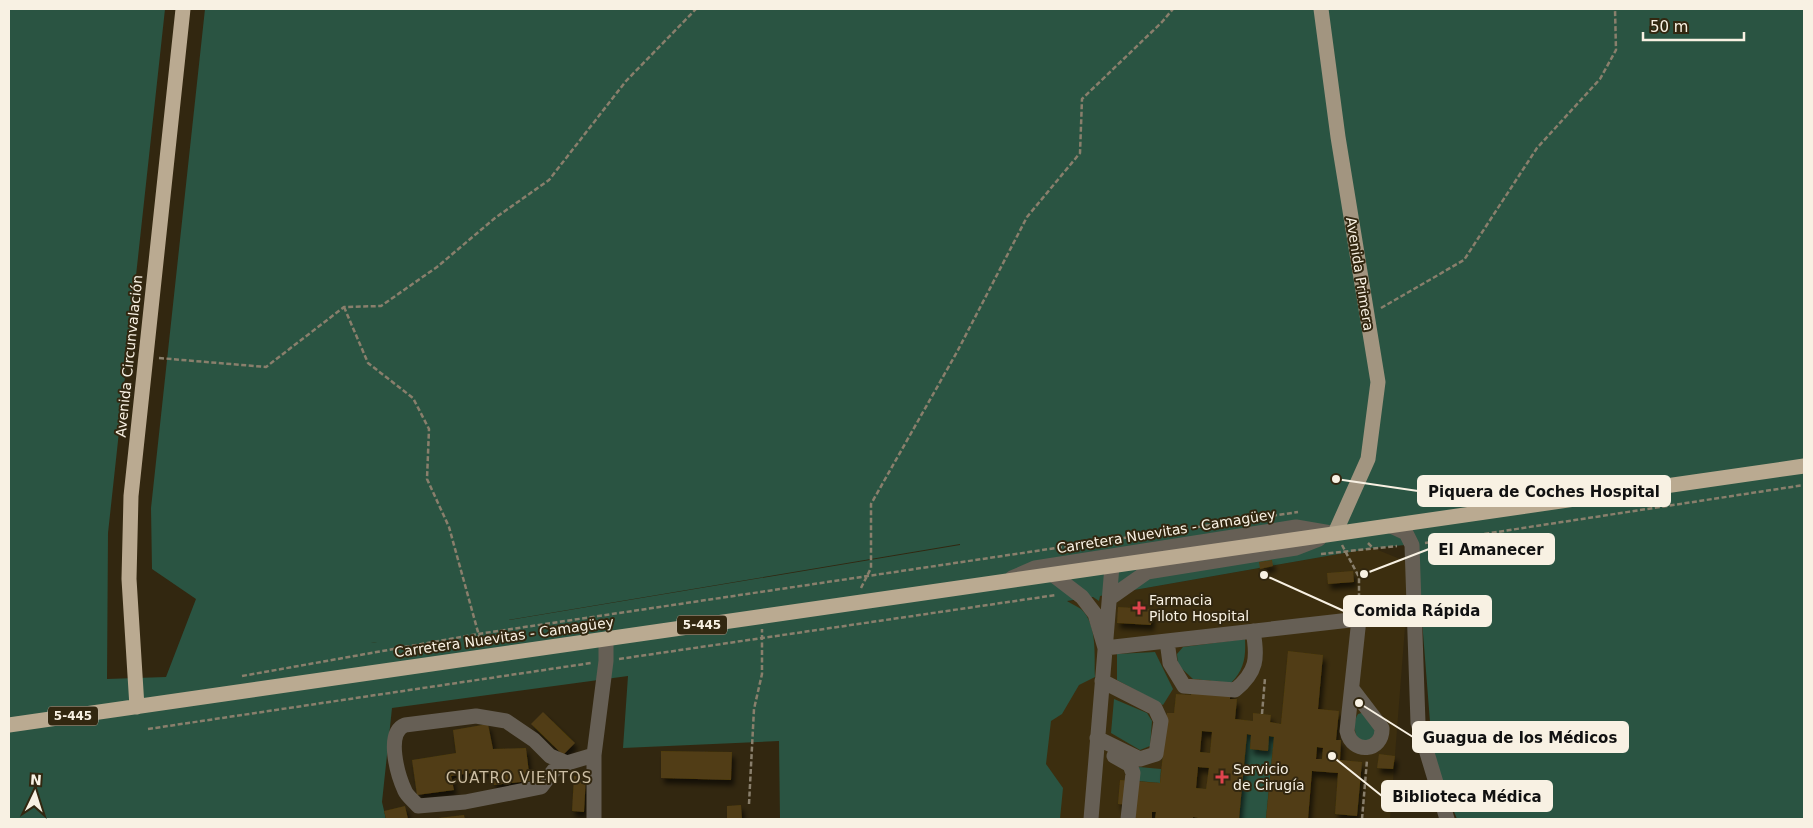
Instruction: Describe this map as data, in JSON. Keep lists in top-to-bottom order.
{
  "streets": {
    "highway": ["Avenida Circunvalación", "Carretera Nuevitas - Camagüey", "5-445"],
    "main road": ["Avenida Primera"]
  },
  "crossings": [
    ["Avenida Primera", "Carretera Nuevitas - Camagüey"],
    ["Avenida Circunvalación", "Carretera Nuevitas - Camagüey"]
  ],
  "districts": ["CUATRO VIENTOS"],
  "places": {
    "other": [
      "Piquera de Coches Hospital",
      "El Amanecer",
      "Comida Rápida",
      "Guagua de los Médicos",
      "Biblioteca Médica"
    ],
    "health": ["Farmacia Piloto Hospital", "Servicio de Cirugía"]
  },
  "scale_bar": "50 m",
  "north": "top"
}
